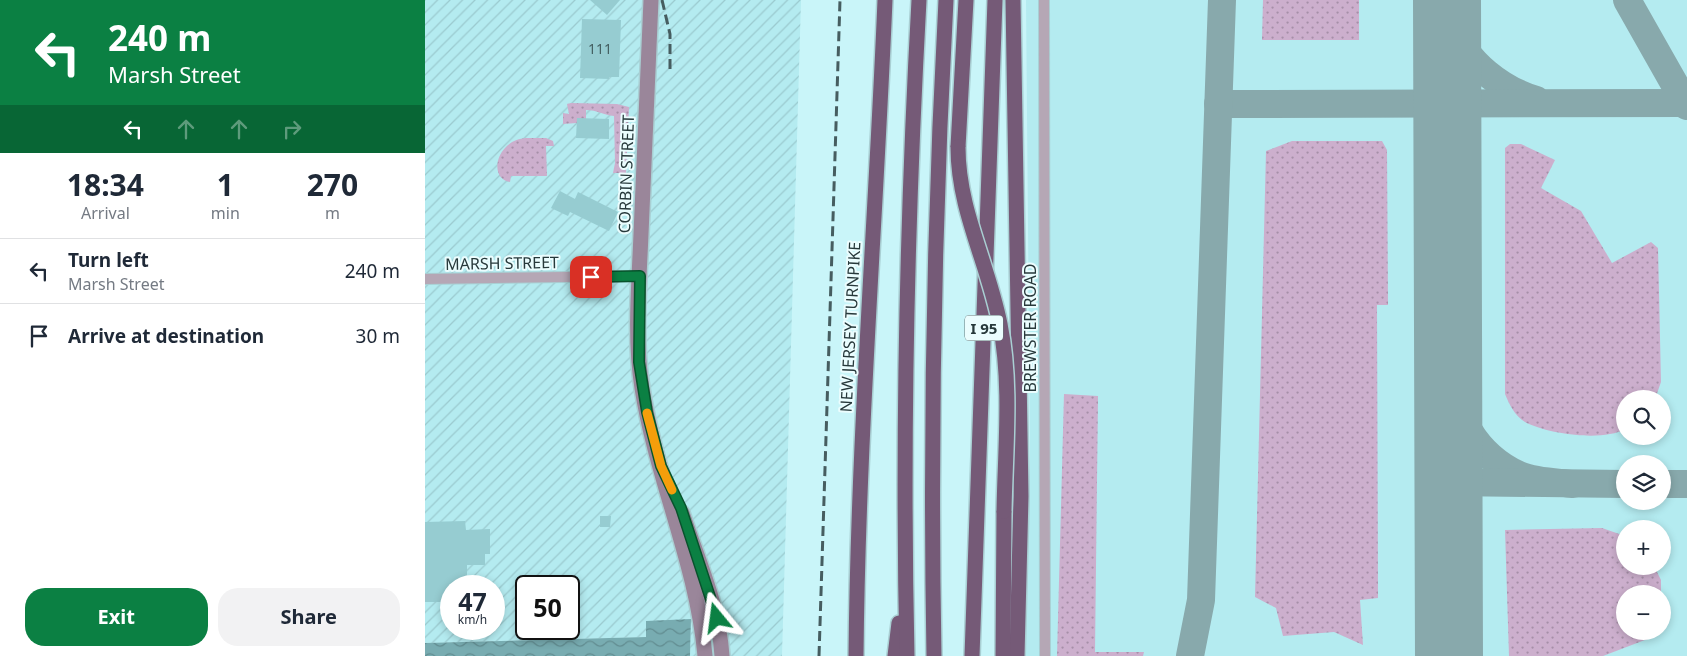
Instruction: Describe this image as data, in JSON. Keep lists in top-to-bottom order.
{
  "streets": {
    "highway": ["NEW JERSEY TURNPIKE", "I 95"],
    "main road": ["CORBIN STREET"],
    "street": ["MARSH STREET", "BREWSTER ROAD"]
  },
  "crossings": [
    ["CORBIN STREET", "MARSH STREET"]
  ],
  "house_numbers": ["111"],
  "page": {
    "turn": ["240 m", "Marsh Street"],
    "eta": [
      "18:34",
      "Arrival",
      "1",
      "min",
      "270",
      "m"
    ],
    "list": [
      {
        "name": "Turn left",
        "note": "Marsh Street",
        "value": "240 m"
      },
      {
        "name": "Arrive at destination",
        "value": "30 m"
      }
    ],
    "map_buttons": ["+", "−"],
    "speed": "47 km/h",
    "limit": "50",
    "buttons": ["Exit", "Share"]
  }
}
